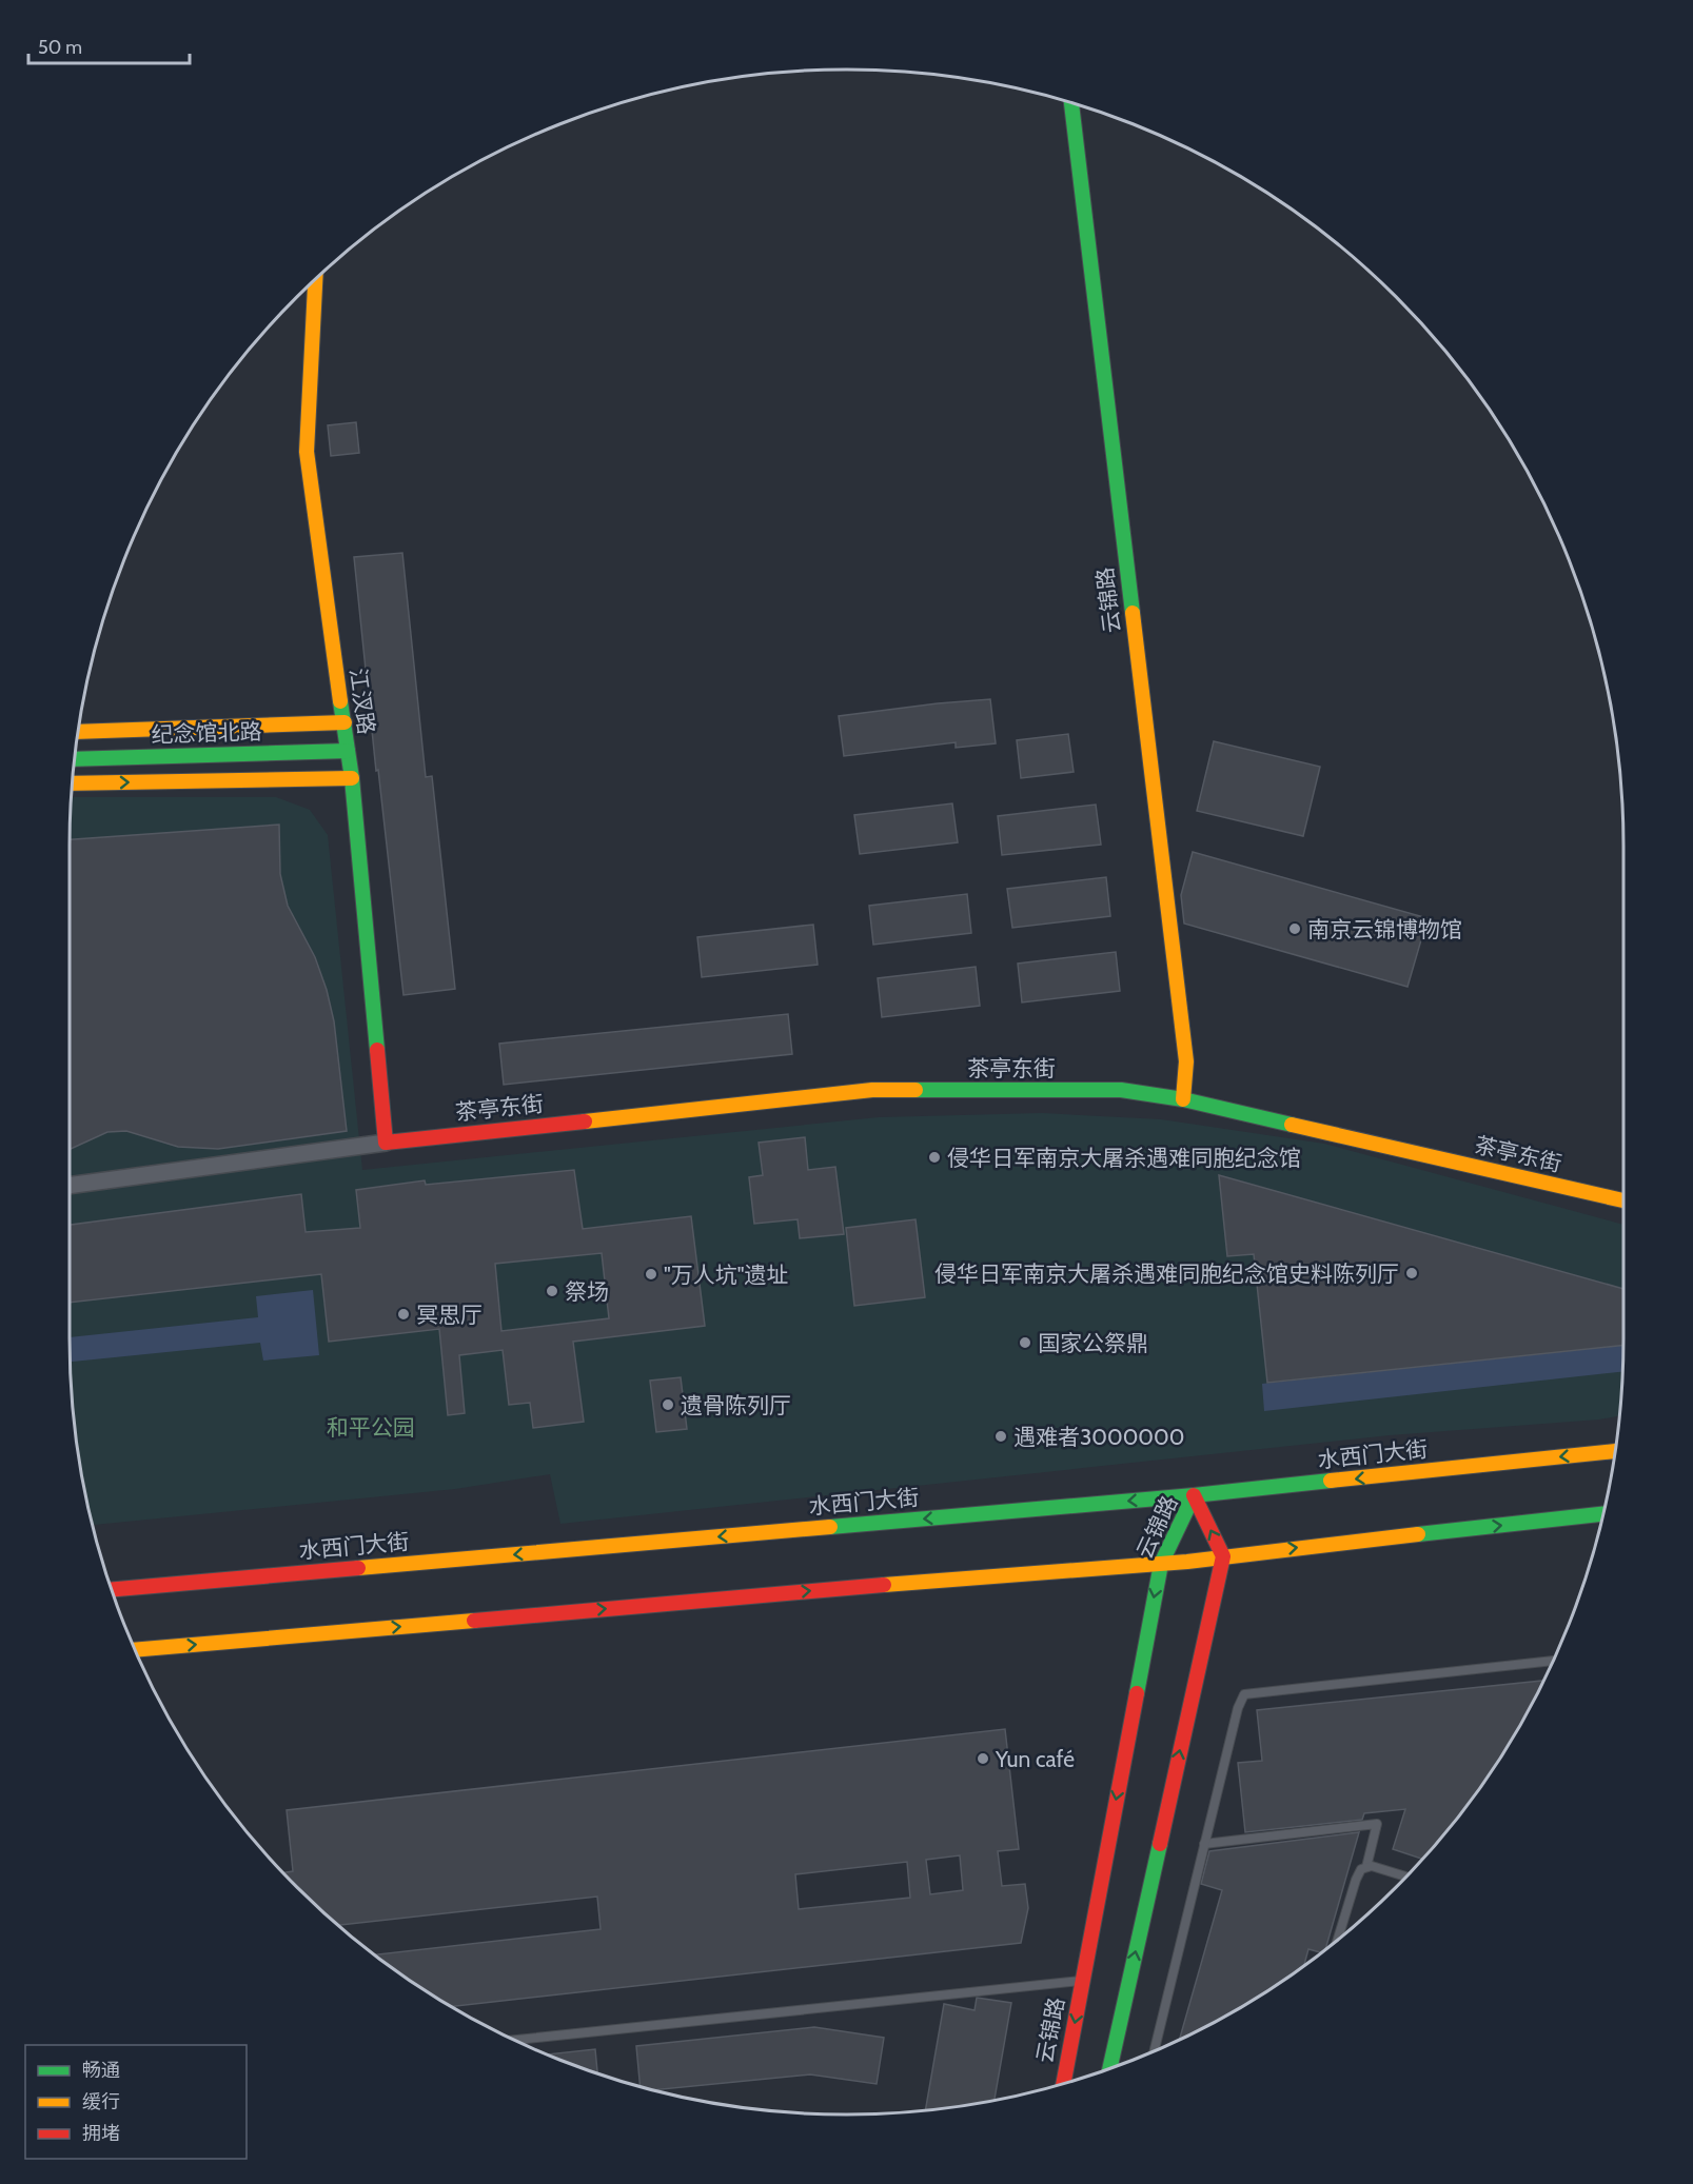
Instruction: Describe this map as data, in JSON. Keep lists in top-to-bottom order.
{
  "streets": {
    "street": [
      "云锦路",
      "江汊路",
      "纪念馆北路",
      "茶亭东街",
      "水西门大街"
    ]
  },
  "crossings": [
    ["云锦路", "茶亭东街"],
    ["云锦路", "水西门大街"],
    ["江汊路", "纪念馆北路"],
    ["江汊路", "茶亭东街"]
  ],
  "parks": ["和平公园"],
  "places": [
    "南京云锦博物馆",
    "侵华日军南京大屠杀遇难同胞纪念馆",
    "侵华日军南京大屠杀遇难同胞纪念馆史料陈列厅",
    "\"万人坑\"遗址",
    "祭场",
    "冥思厅",
    "国家公祭鼎",
    "遗骨陈列厅",
    "遇难者3000000",
    "Yun café"
  ],
  "legend": ["畅通", "缓行", "拥堵"],
  "scale_bar": "50 m"
}
